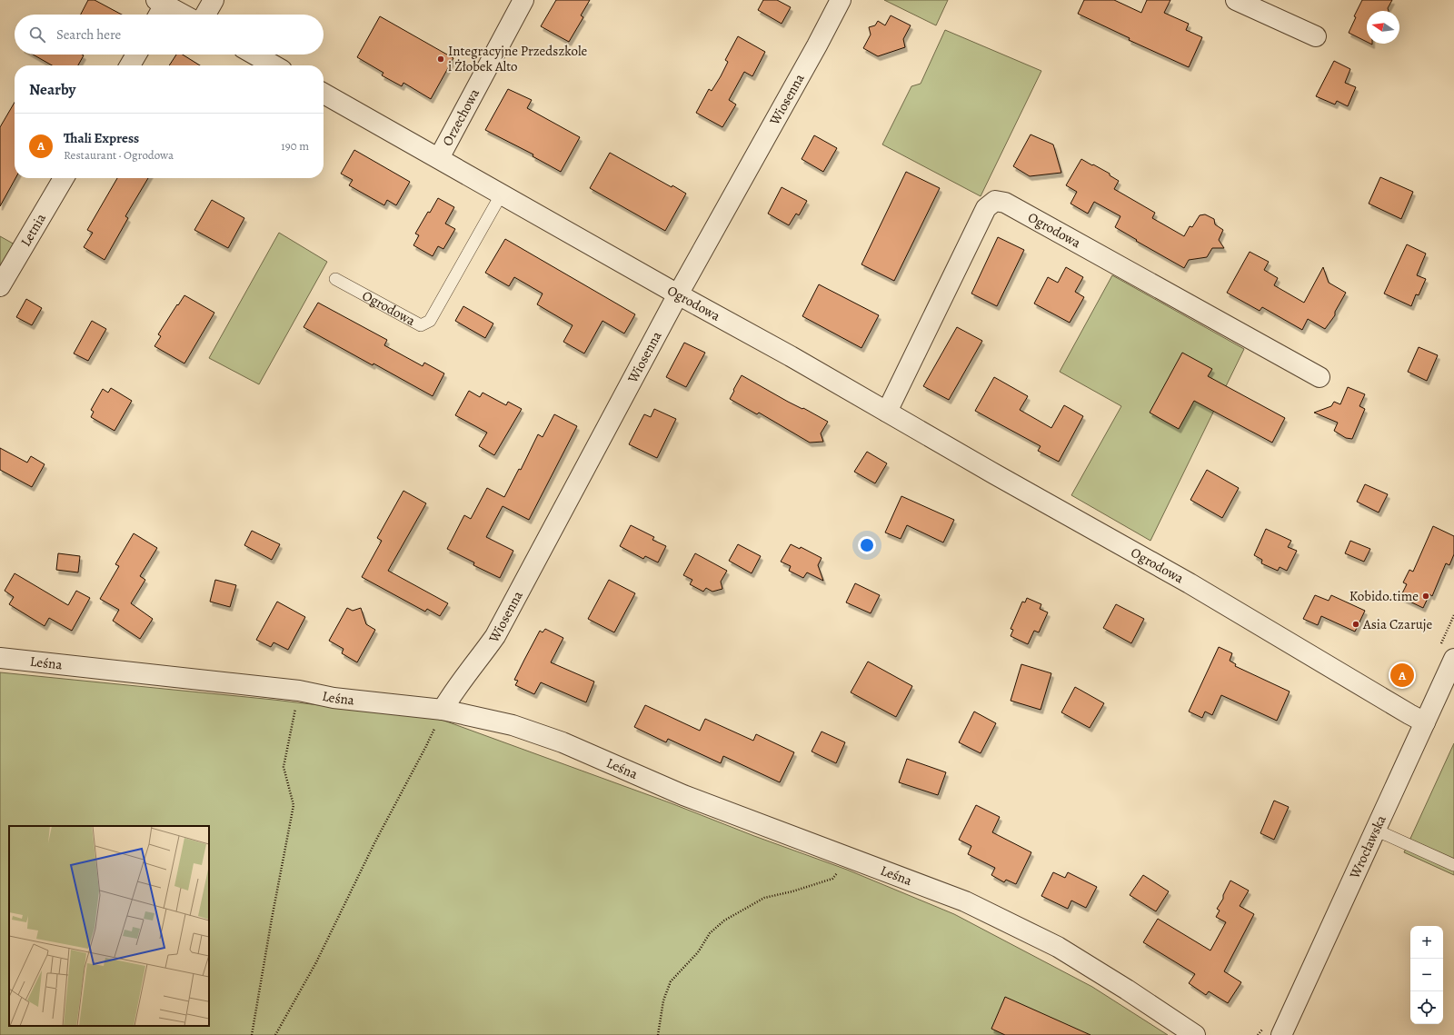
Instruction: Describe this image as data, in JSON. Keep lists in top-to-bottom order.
{
  "streets": {
    "street": [
      "Wiosenna",
      "Orzechowa",
      "Letnia",
      "Ogrodowa",
      "Leśna",
      "Wrocławska"
    ]
  },
  "crossings": [
    ["Wiosenna", "Ogrodowa"],
    ["Wiosenna", "Leśna"],
    ["Orzechowa", "Ogrodowa"],
    ["Ogrodowa", "Wrocławska"]
  ],
  "places": ["Integracyjne Przedszkole i Żłobek Alto", "Kobido.time", "Asia Czaruje"],
  "north": "left",
  "page": {
    "search": "Search here",
    "heading": "Nearby",
    "list": [
      {
        "mark": "A",
        "name": "Thali Express",
        "note": "Restaurant · Ogrodowa",
        "value": "190 m"
      }
    ],
    "pins": "A",
    "map_buttons": ["+", "−"]
  }
}
